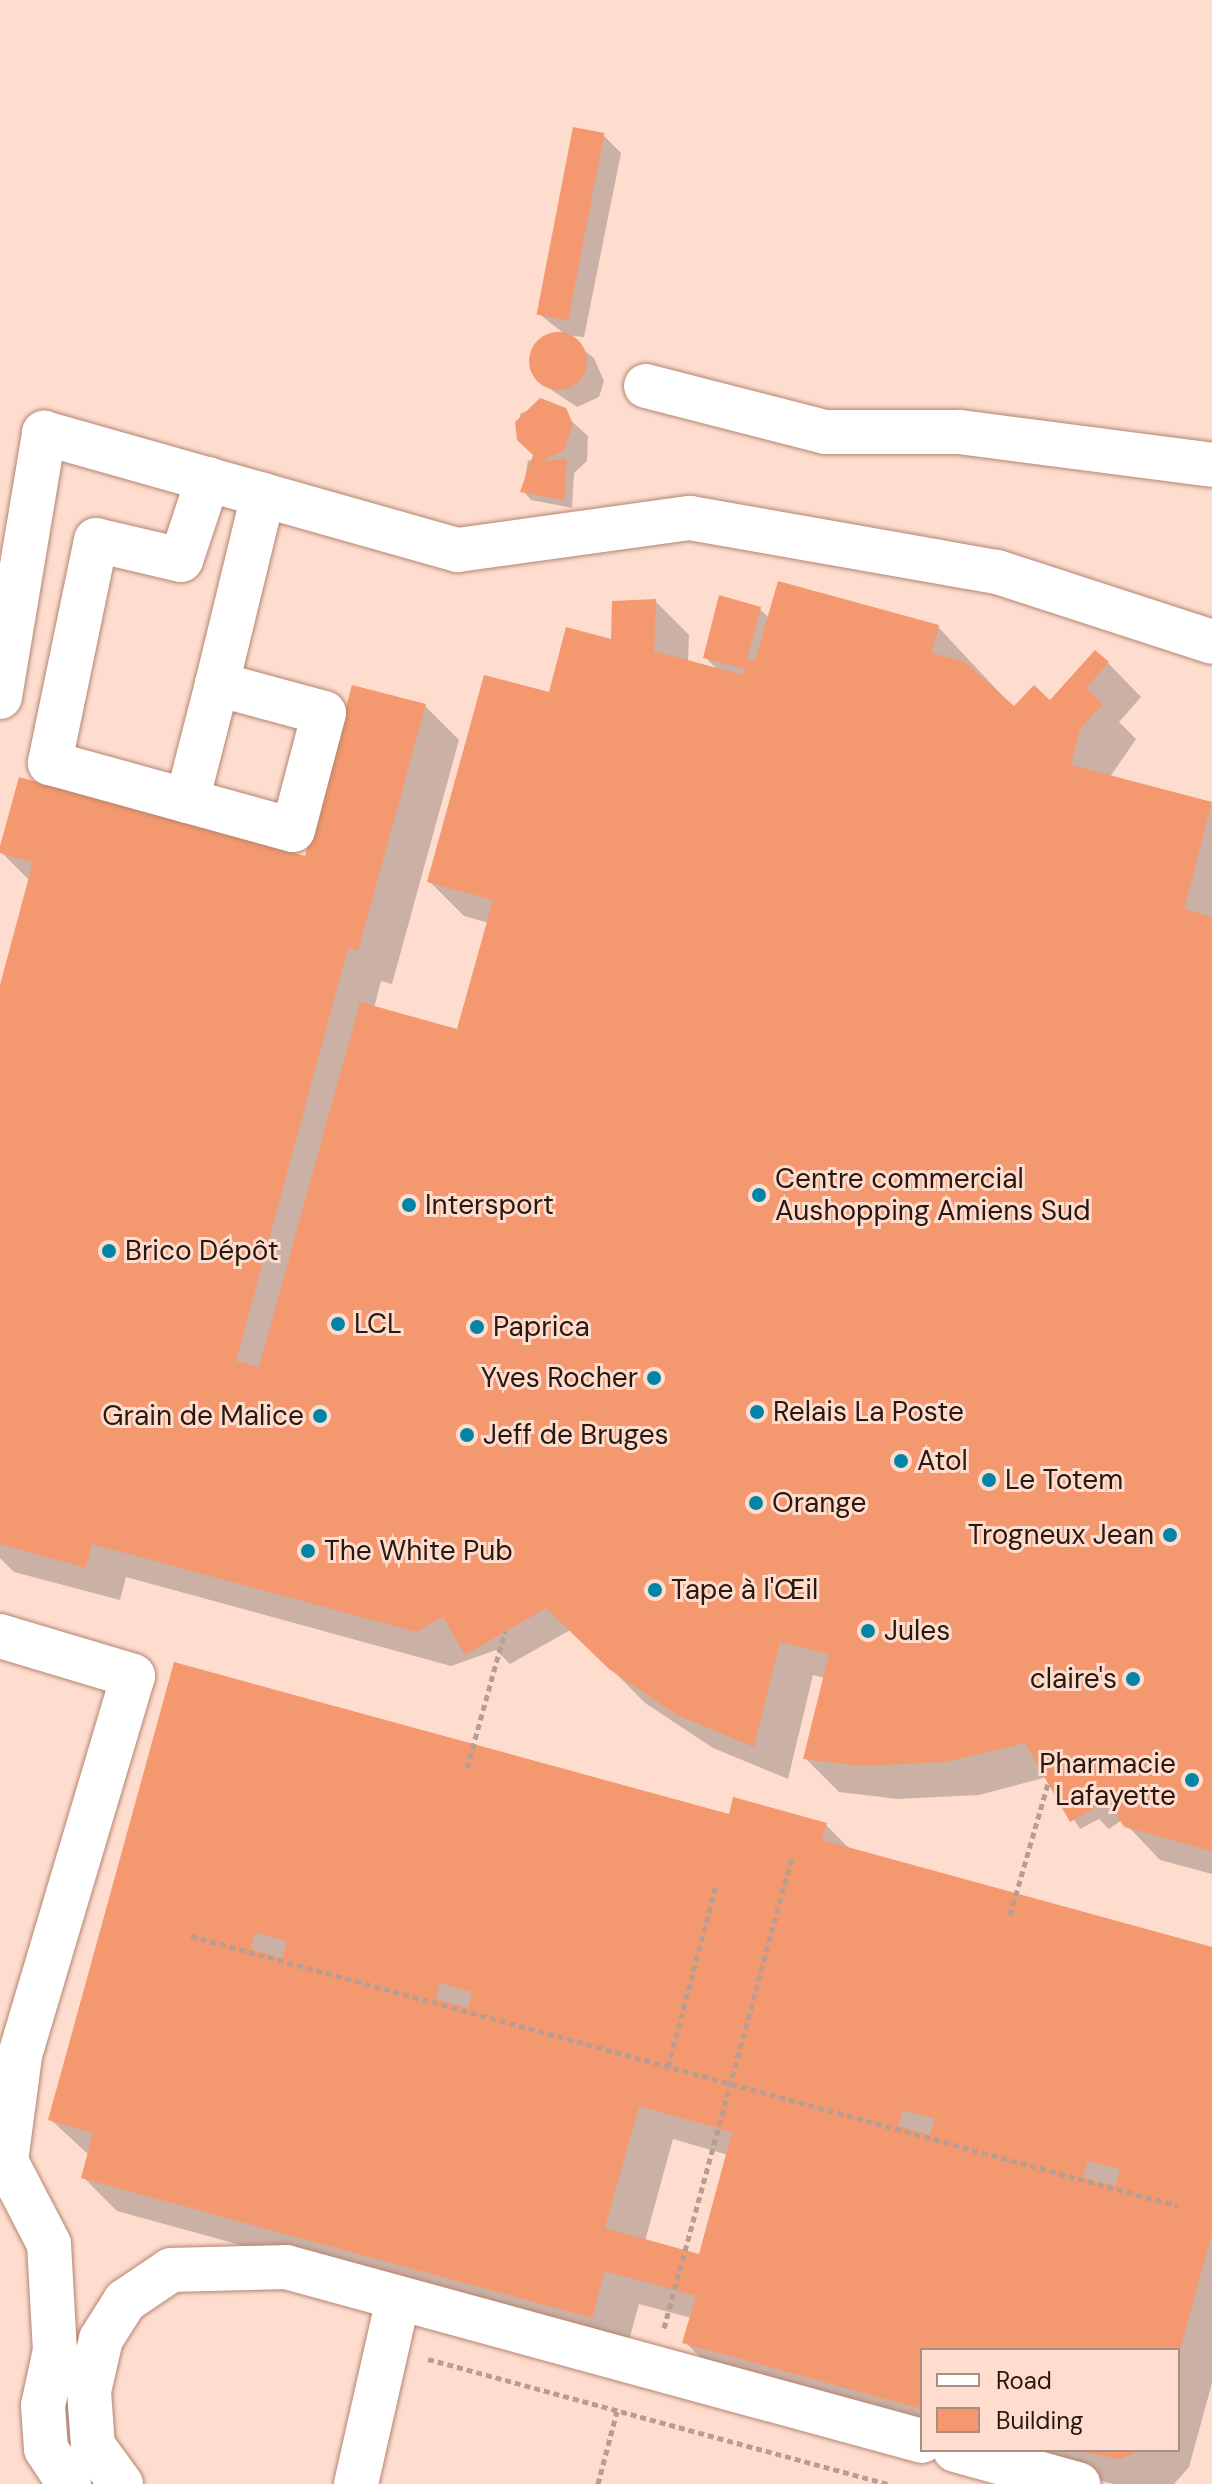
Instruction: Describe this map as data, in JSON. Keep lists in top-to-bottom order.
{
  "places": [
    "Centre commercial Aushopping Amiens Sud",
    "Intersport",
    "Brico Dépôt",
    "LCL",
    "Paprica",
    "Yves Rocher",
    "Relais La Poste",
    "Grain de Malice",
    "Jeff de Bruges",
    "Atol",
    "Le Totem",
    "Orange",
    "Trogneux Jean",
    "The White Pub",
    "Tape à l'Œil",
    "Jules",
    "claire's",
    "Pharmacie Lafayette"
  ],
  "legend": ["Road", "Building"]
}
